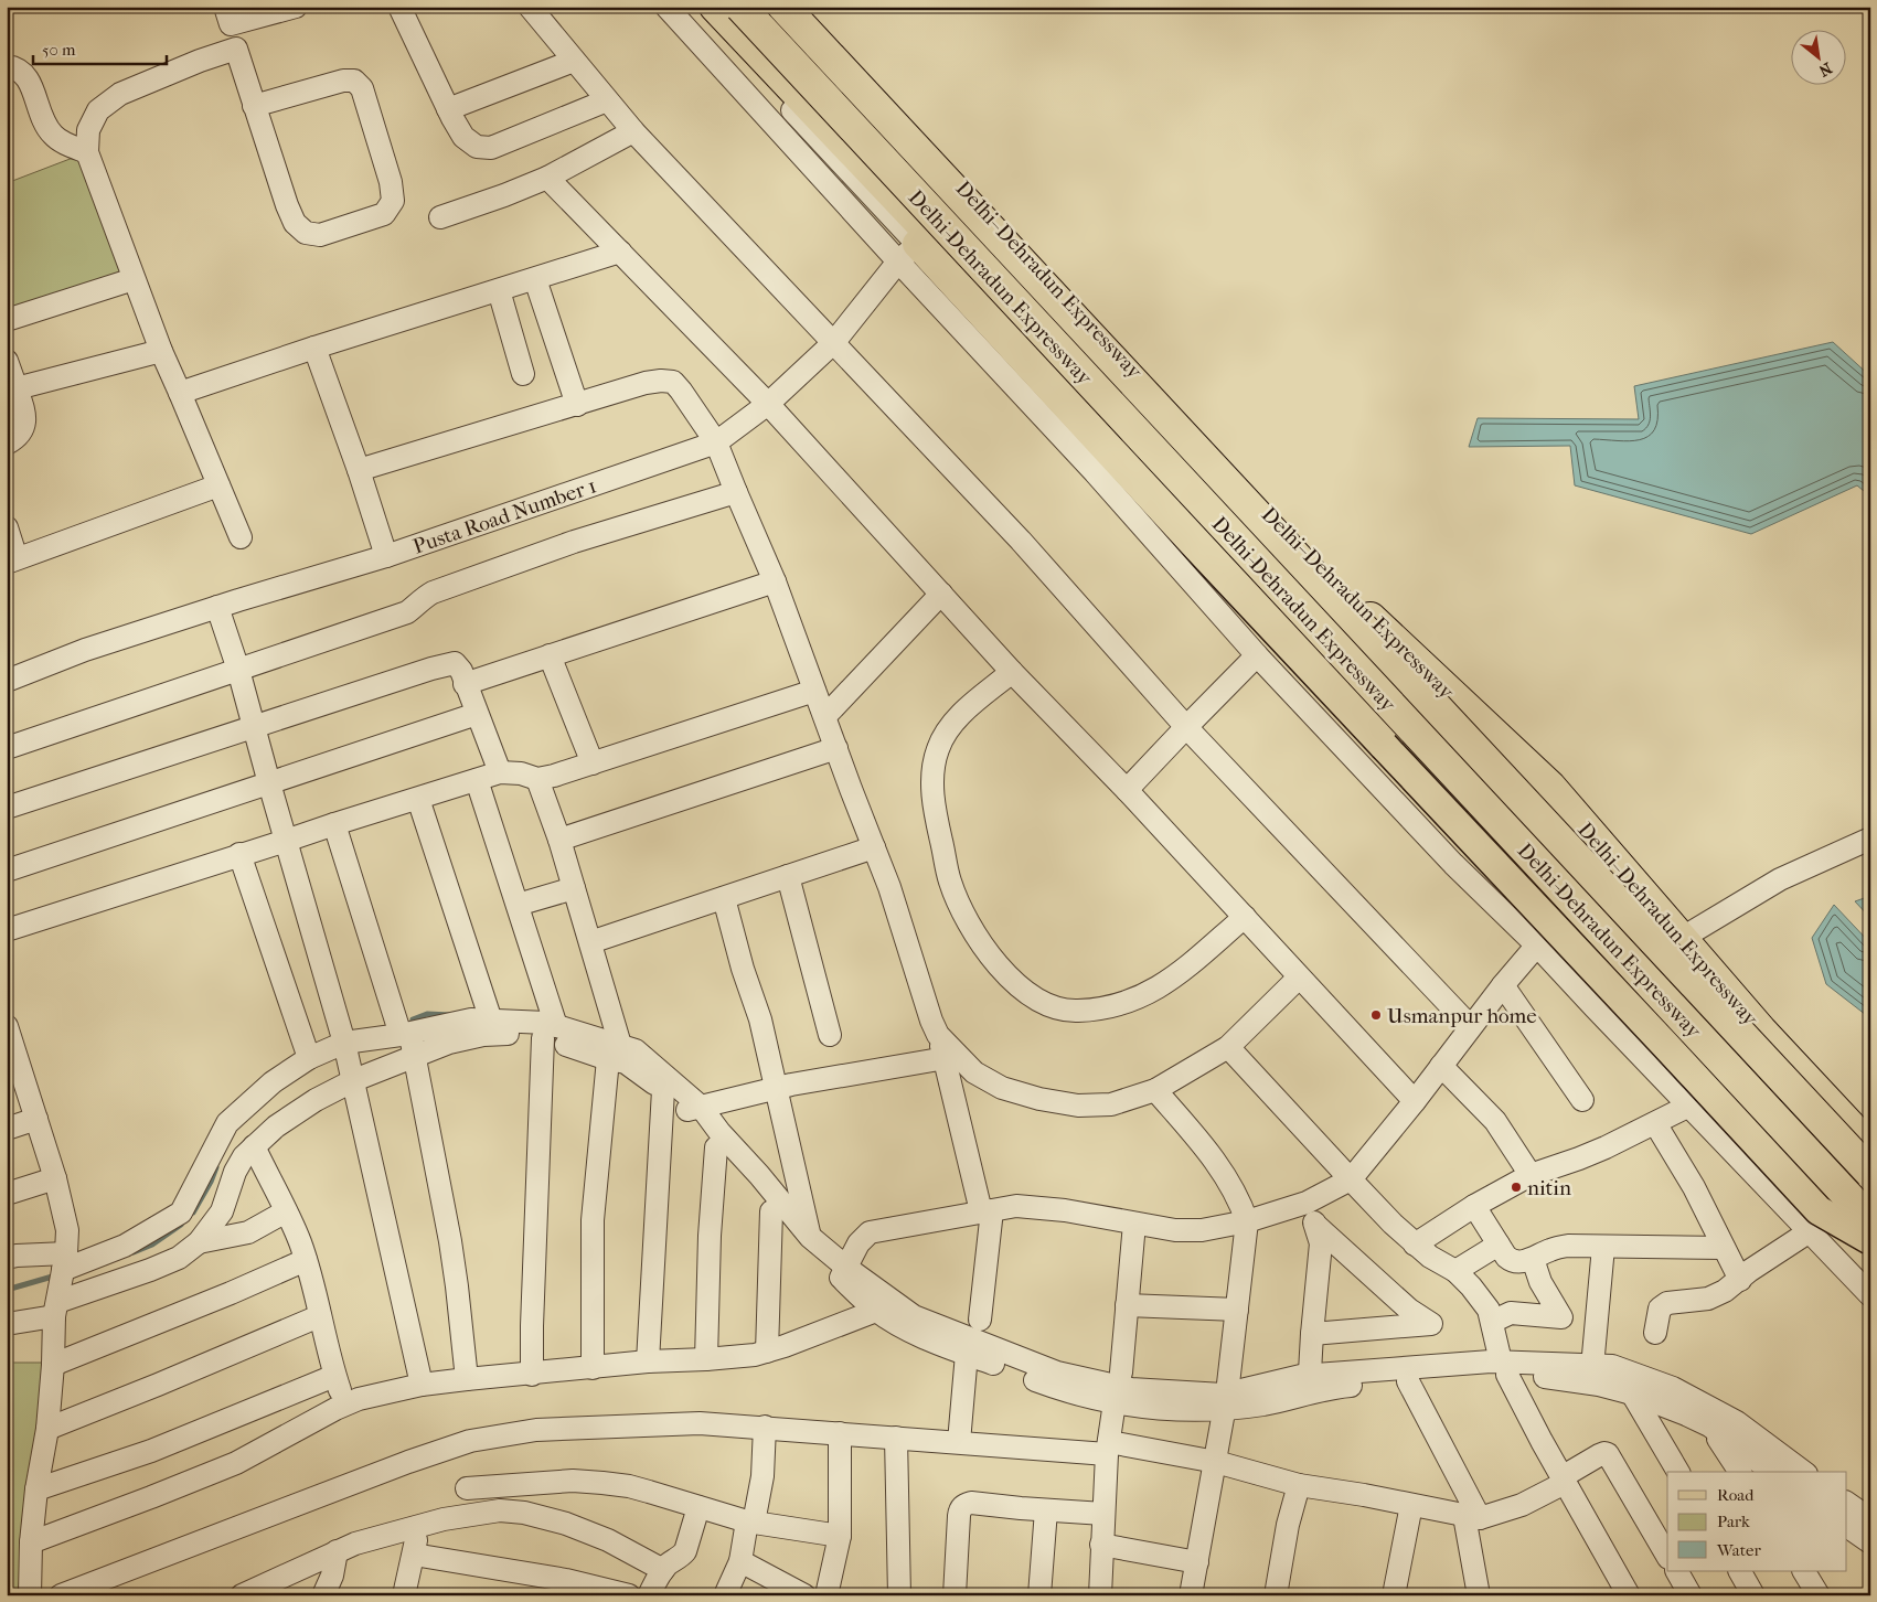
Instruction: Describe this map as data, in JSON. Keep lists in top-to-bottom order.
{
  "streets": {
    "highway": ["Delhi–Dehradun Expressway", "Delhi-Dehradun Expressway"],
    "street": ["Pusta Road Number 1"]
  },
  "places": ["Usmanpur home", "nitin"],
  "legend": ["Road", "Park", "Water"],
  "scale_bar": "50 m",
  "north": "bottom right"
}
